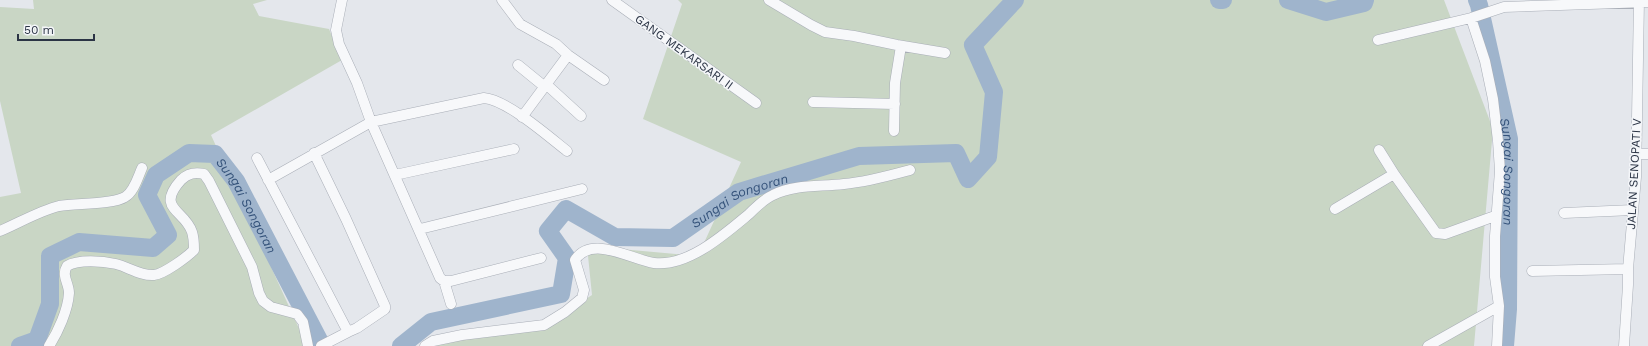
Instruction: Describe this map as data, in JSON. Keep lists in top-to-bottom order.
{
  "streets": {
    "street": ["GANG MEKARSARI II", "JALAN SENOPATI V"]
  },
  "water": ["Sungai Songoran"],
  "scale_bar": "50 m"
}
